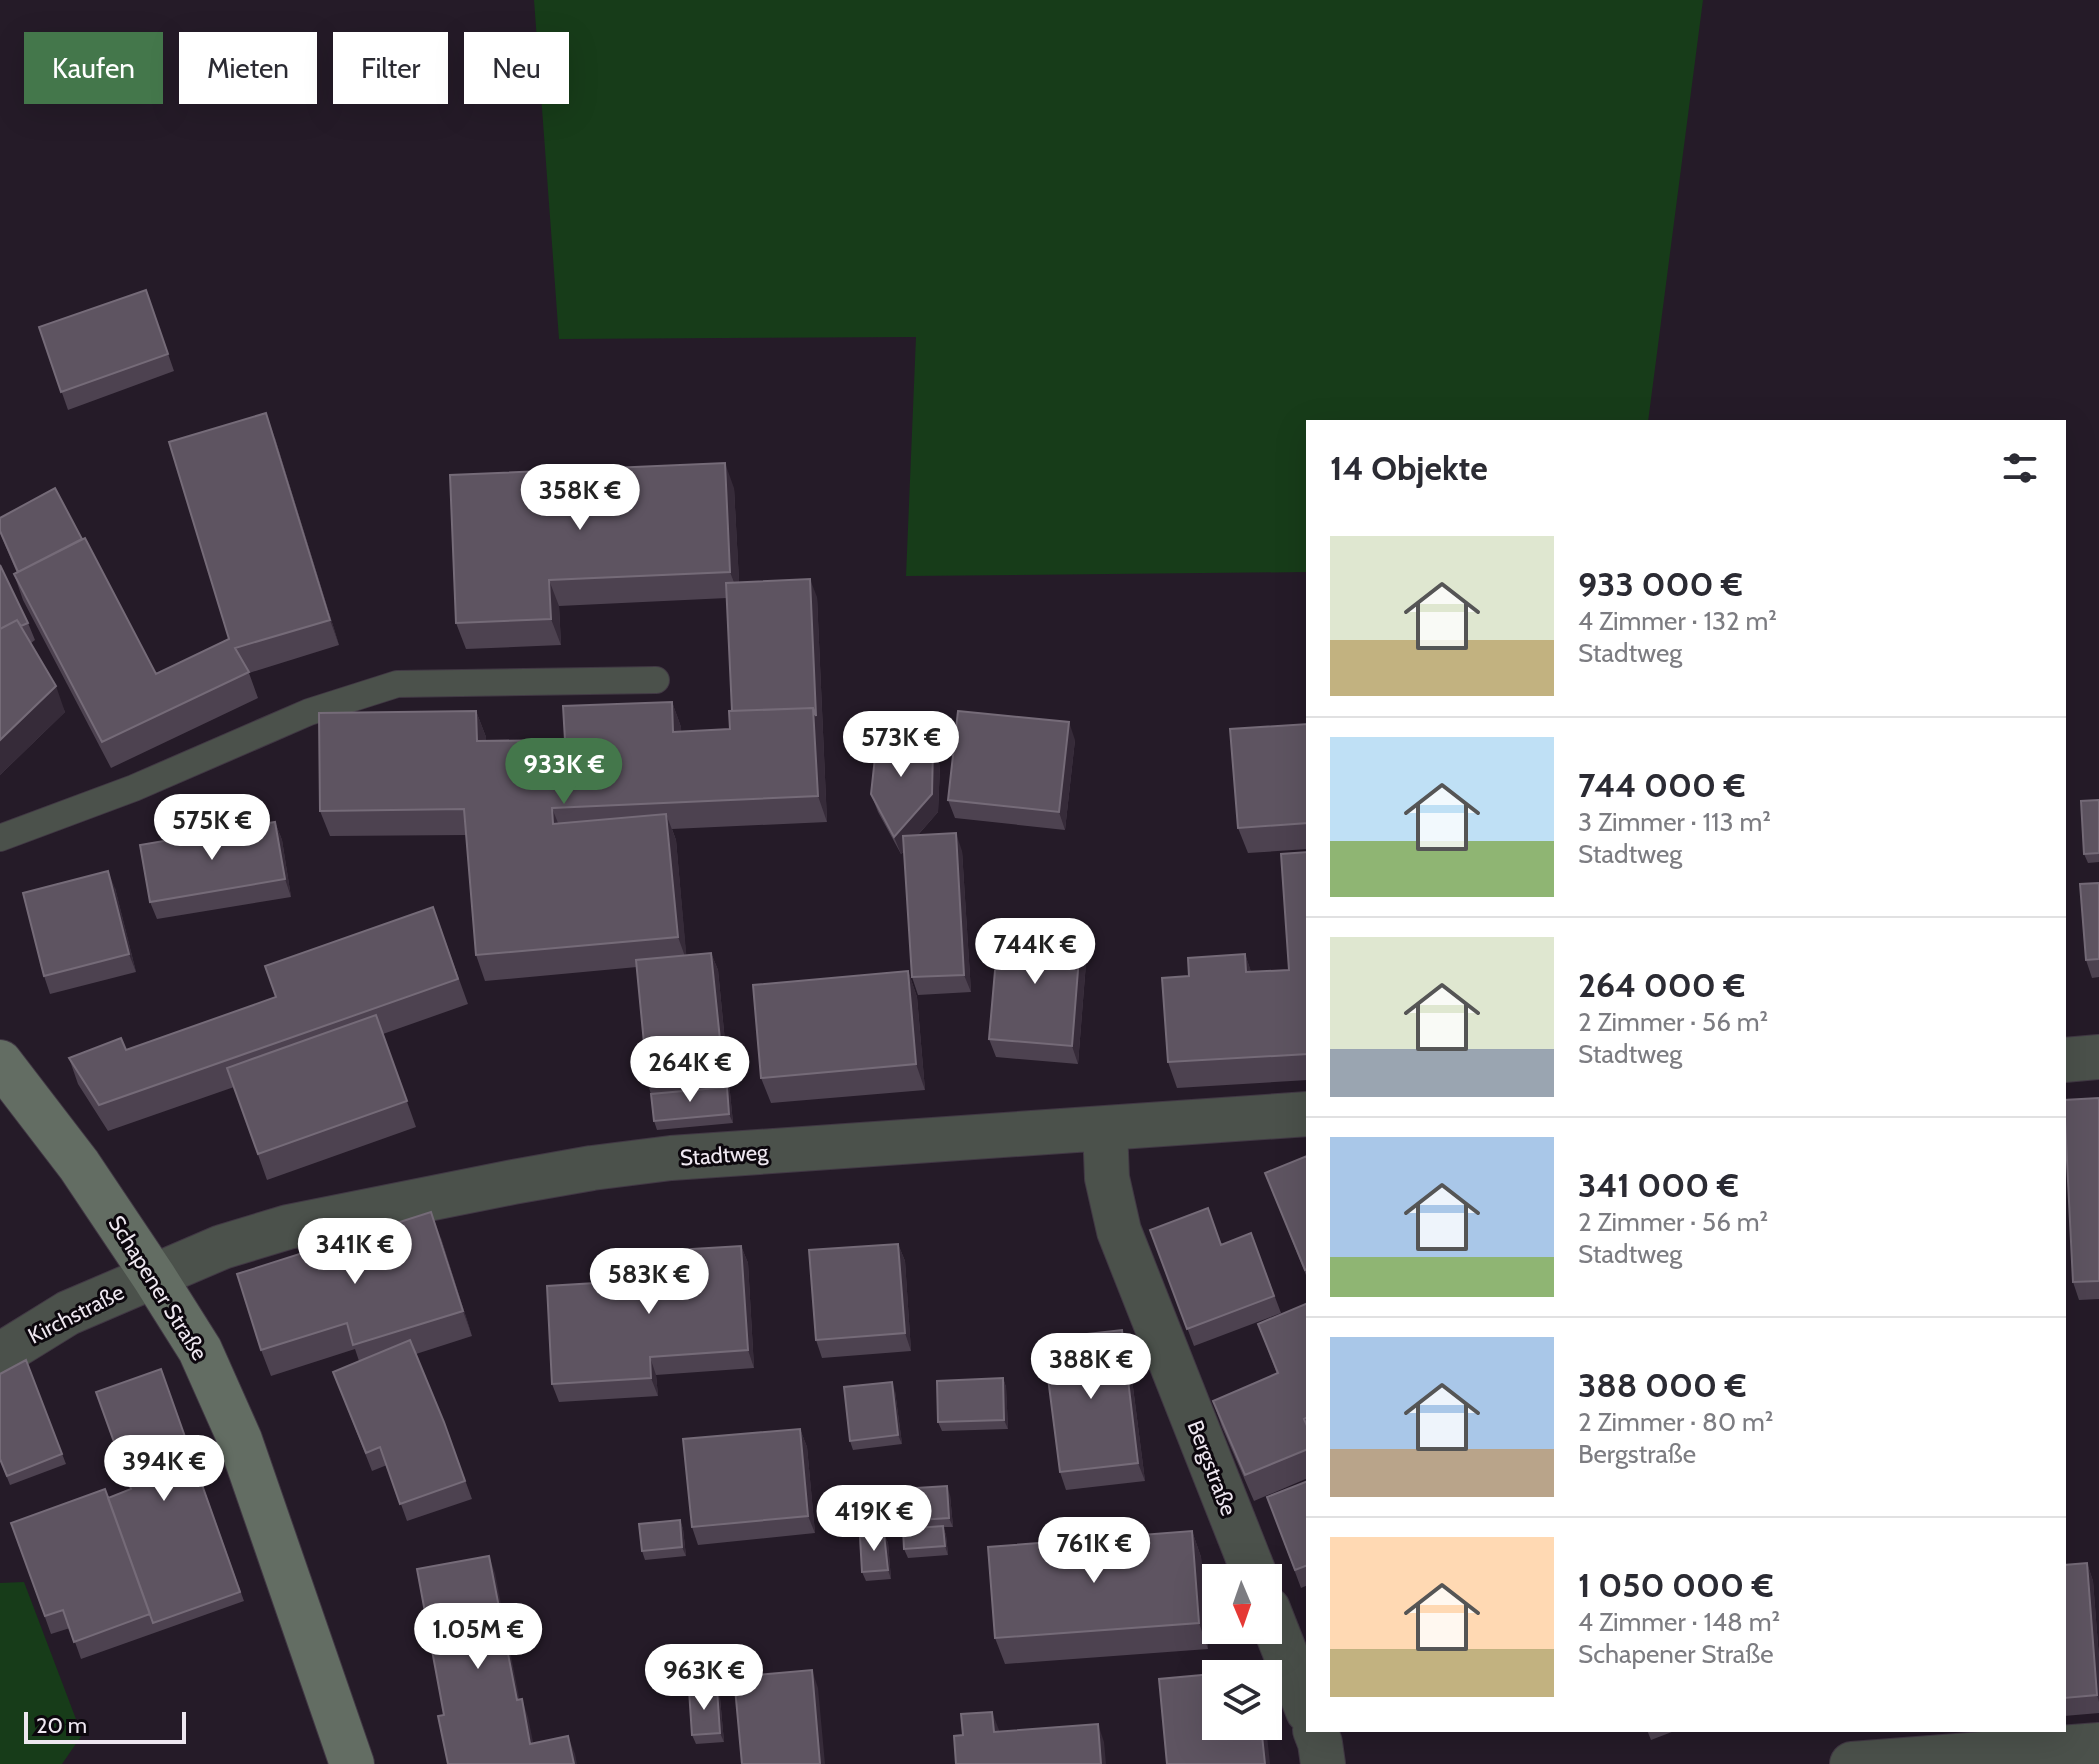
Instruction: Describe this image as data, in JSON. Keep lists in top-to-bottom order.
{
  "streets": {
    "street": [
      "Stadtweg",
      "Schapener Straße",
      "Kirchstraße",
      "Bergstraße"
    ]
  },
  "crossings": [
    ["Stadtweg", "Schapener Straße"],
    ["Stadtweg", "Kirchstraße"],
    ["Stadtweg", "Bergstraße"],
    ["Schapener Straße", "Kirchstraße"]
  ],
  "scale_bar": "20 m",
  "north": "bottom",
  "page": {
    "chip": [
      "Kaufen",
      "Mieten",
      "Filter",
      "Neu"
    ],
    "heading": "14 Objekte",
    "price": [
      "358K €",
      "573K €",
      "933K €",
      "575K €",
      "744K €",
      "264K €",
      "341K €",
      "583K €",
      "388K €",
      "394K €",
      "419K €",
      "761K €",
      "1.05M €",
      "963K €"
    ],
    "list": [
      {
        "name": "933 000 €",
        "note": "4 Zimmer · 132 m² · Stadtweg"
      },
      {
        "name": "744 000 €",
        "note": "3 Zimmer · 113 m² · Stadtweg"
      },
      {
        "name": "264 000 €",
        "note": "2 Zimmer · 56 m² · Stadtweg"
      },
      {
        "name": "341 000 €",
        "note": "2 Zimmer · 56 m² · Stadtweg"
      },
      {
        "name": "388 000 €",
        "note": "2 Zimmer · 80 m² · Bergstraße"
      },
      {
        "name": "1 050 000 €",
        "note": "4 Zimmer · 148 m² · Schapener Straße"
      }
    ],
    "scale": "20 m"
  }
}
